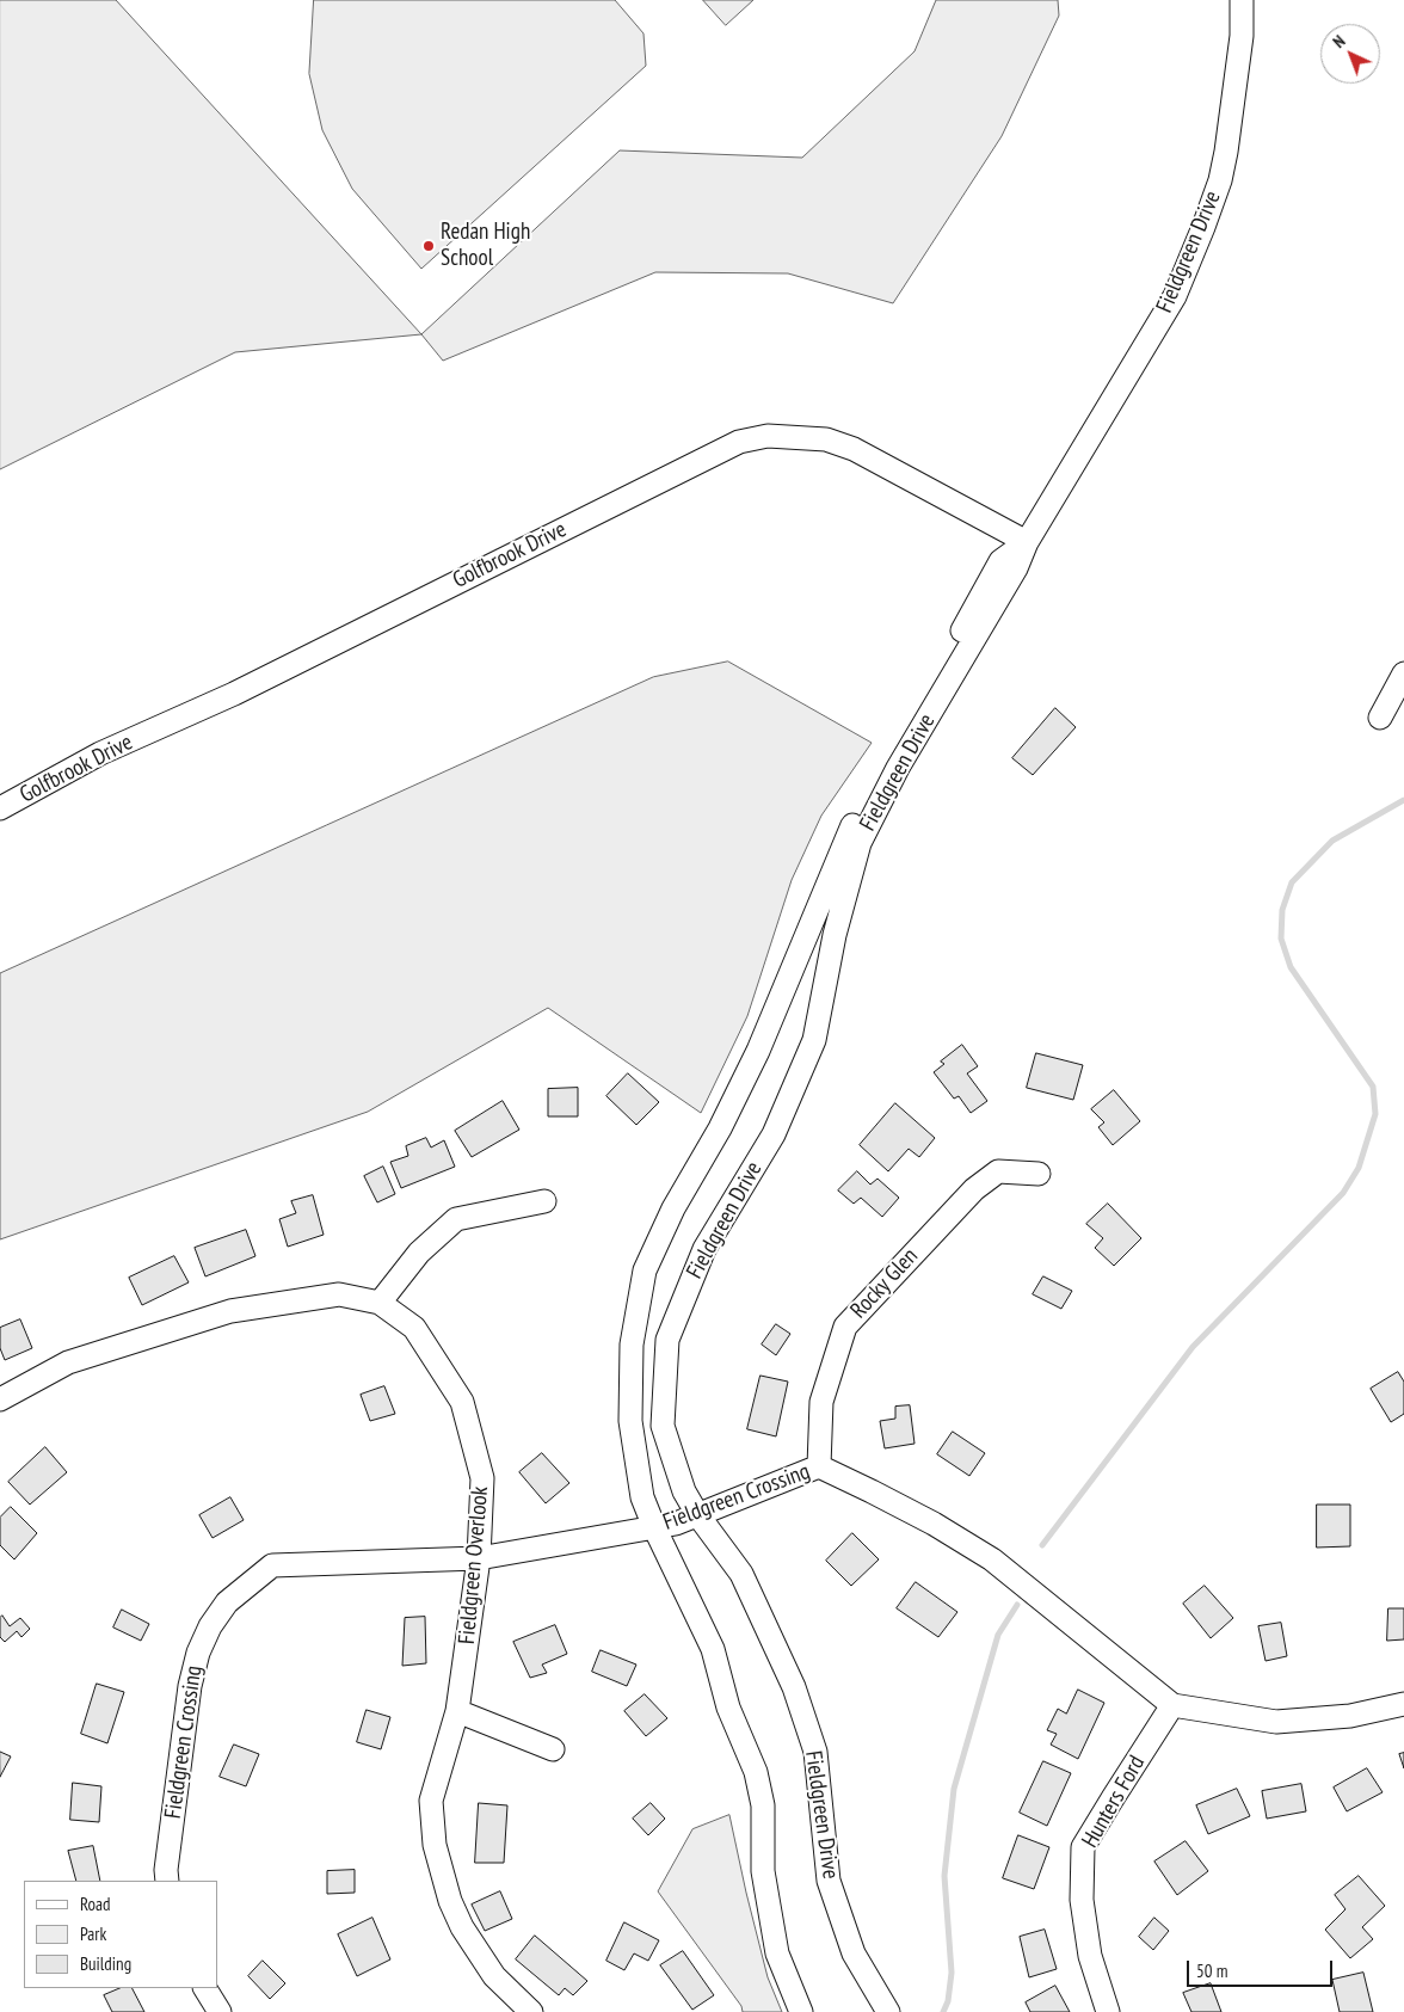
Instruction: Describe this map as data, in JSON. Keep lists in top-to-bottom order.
{
  "streets": {
    "street": [
      "Fieldgreen Drive",
      "Golfbrook Drive",
      "Rocky Glen",
      "Fieldgreen Crossing",
      "Fieldgreen Overlook",
      "Hunters Ford"
    ]
  },
  "crossings": [
    ["Fieldgreen Drive", "Golfbrook Drive"],
    ["Fieldgreen Drive", "Fieldgreen Crossing"],
    ["Rocky Glen", "Fieldgreen Crossing"],
    ["Fieldgreen Crossing", "Fieldgreen Overlook"],
    ["Fieldgreen Crossing", "Hunters Ford"]
  ],
  "places": ["Redan High School"],
  "legend": ["Road", "Park", "Building"],
  "scale_bar": "50 m",
  "north": "top left"
}
